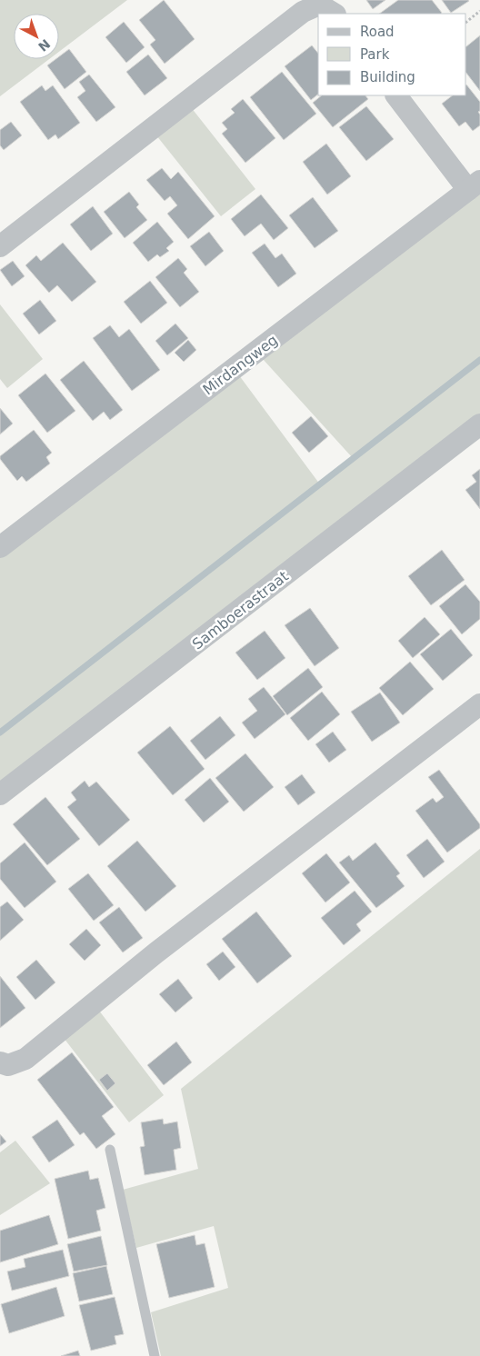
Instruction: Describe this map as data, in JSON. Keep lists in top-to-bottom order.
{
  "streets": {
    "street": ["Mirdangweg", "Samboerastraat"]
  },
  "legend": ["Road", "Park", "Building"],
  "north": "bottom right"
}
